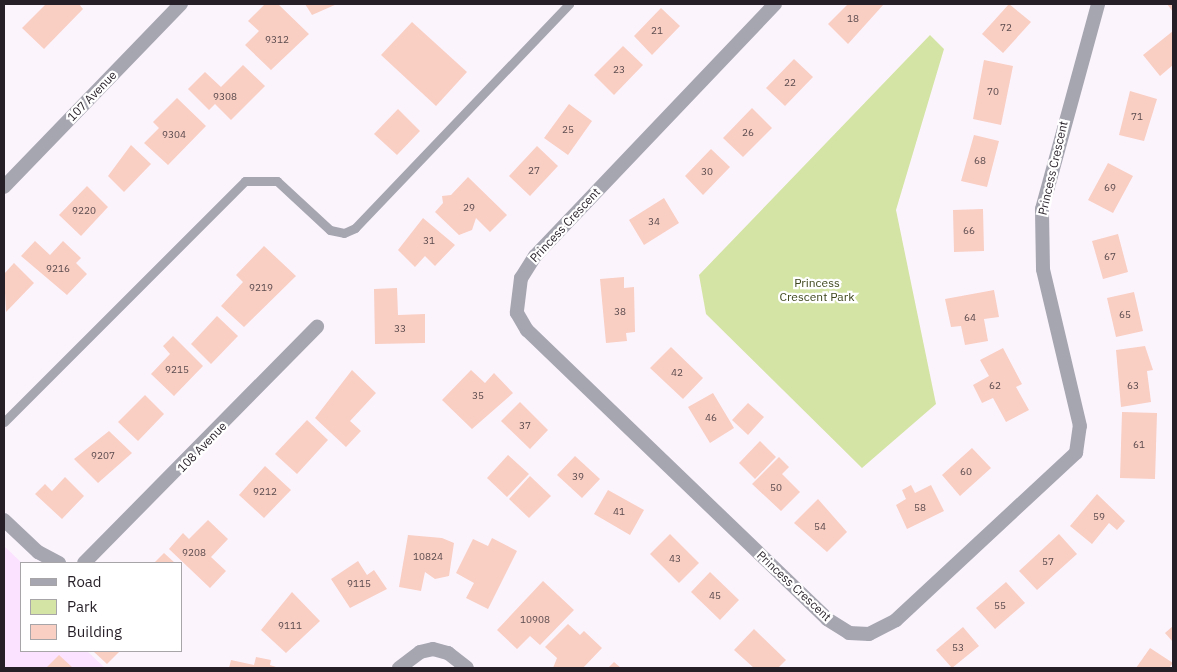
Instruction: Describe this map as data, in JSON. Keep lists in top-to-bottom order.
{
  "streets": {
    "street": ["107 Avenue", "Princess Crescent", "108 Avenue"]
  },
  "parks": ["Princess Crescent Park"],
  "house_numbers": [
    "18",
    "72",
    "21",
    "9312",
    "23",
    "22",
    "70",
    "9308",
    "71",
    "25",
    "26",
    "9304",
    "68",
    "27",
    "30",
    "69",
    "29",
    "9220",
    "34",
    "66",
    "31",
    "67",
    "9216",
    "9219",
    "38",
    "65",
    "64",
    "33",
    "9215",
    "42",
    "62",
    "63",
    "35",
    "46",
    "37",
    "61",
    "9207",
    "60",
    "39",
    "50",
    "9212",
    "58",
    "41",
    "59",
    "54",
    "9208",
    "10824",
    "43",
    "57",
    "9115",
    "45",
    "55",
    "10908",
    "9111",
    "53"
  ],
  "legend": ["Road", "Park", "Building"]
}
